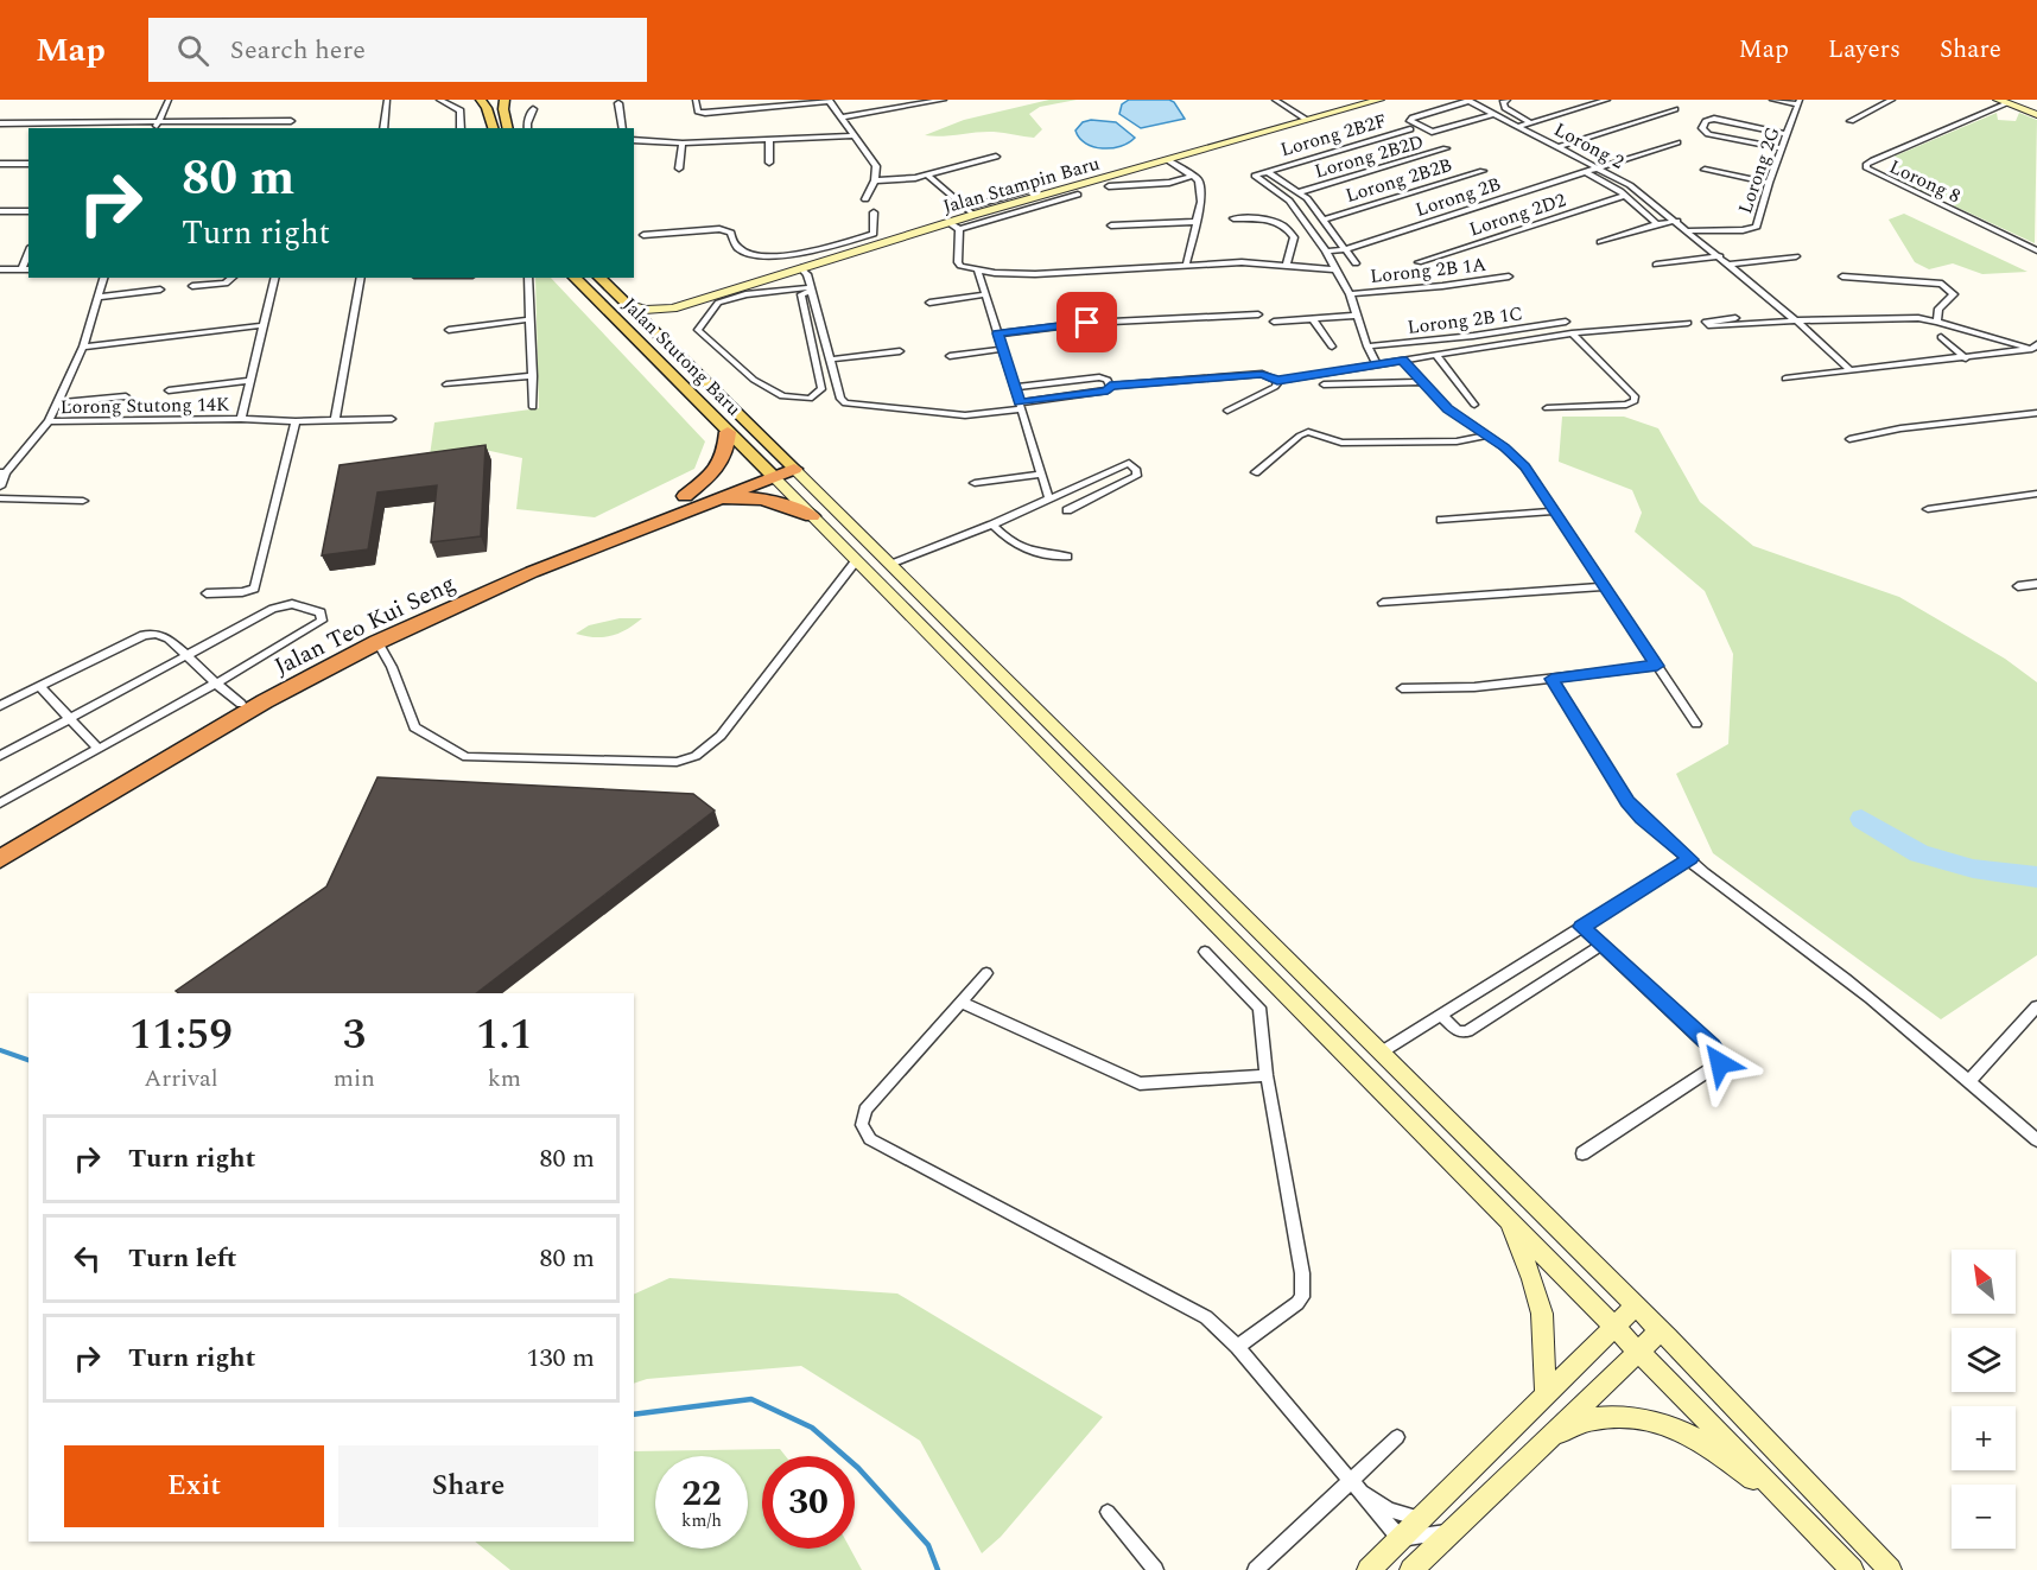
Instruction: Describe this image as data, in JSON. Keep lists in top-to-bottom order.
{
  "streets": {
    "highway": ["Jalan Teo Kui Seng"],
    "main road": ["Jalan Stampin Baru", "Jalan Stutong Baru"],
    "street": [
      "Lorong 2B2F",
      "Lorong 2",
      "Lorong 2B2D",
      "Lorong 2G",
      "Lorong 2B2B",
      "Lorong 8",
      "Lorong 2B",
      "Lorong 2D2",
      "Lorong 2B 1A",
      "Lorong 2B 1C",
      "Lorong Stutong 14K"
    ]
  },
  "crossings": [
    ["Lorong 2", "Lorong 2G"],
    ["Lorong 2", "Lorong 2B"],
    ["Jalan Stampin Baru", "Jalan Stutong Baru"],
    ["Jalan Stutong Baru", "Jalan Teo Kui Seng"]
  ],
  "north": "top left",
  "page": {
    "header": "Map",
    "search": "Search here",
    "nav": ["Map", "Layers", "Share"],
    "turn": ["80 m", "Turn right"],
    "eta": [
      "11:59",
      "Arrival",
      "3",
      "min",
      "1.1",
      "km"
    ],
    "list": [
      {
        "name": "Turn right",
        "value": "80 m"
      },
      {
        "name": "Turn left",
        "value": "80 m"
      },
      {
        "name": "Turn right",
        "value": "130 m"
      }
    ],
    "map_buttons": ["+", "−"],
    "buttons": ["Exit", "Share"],
    "speed": "22 km/h",
    "limit": "30"
  }
}
